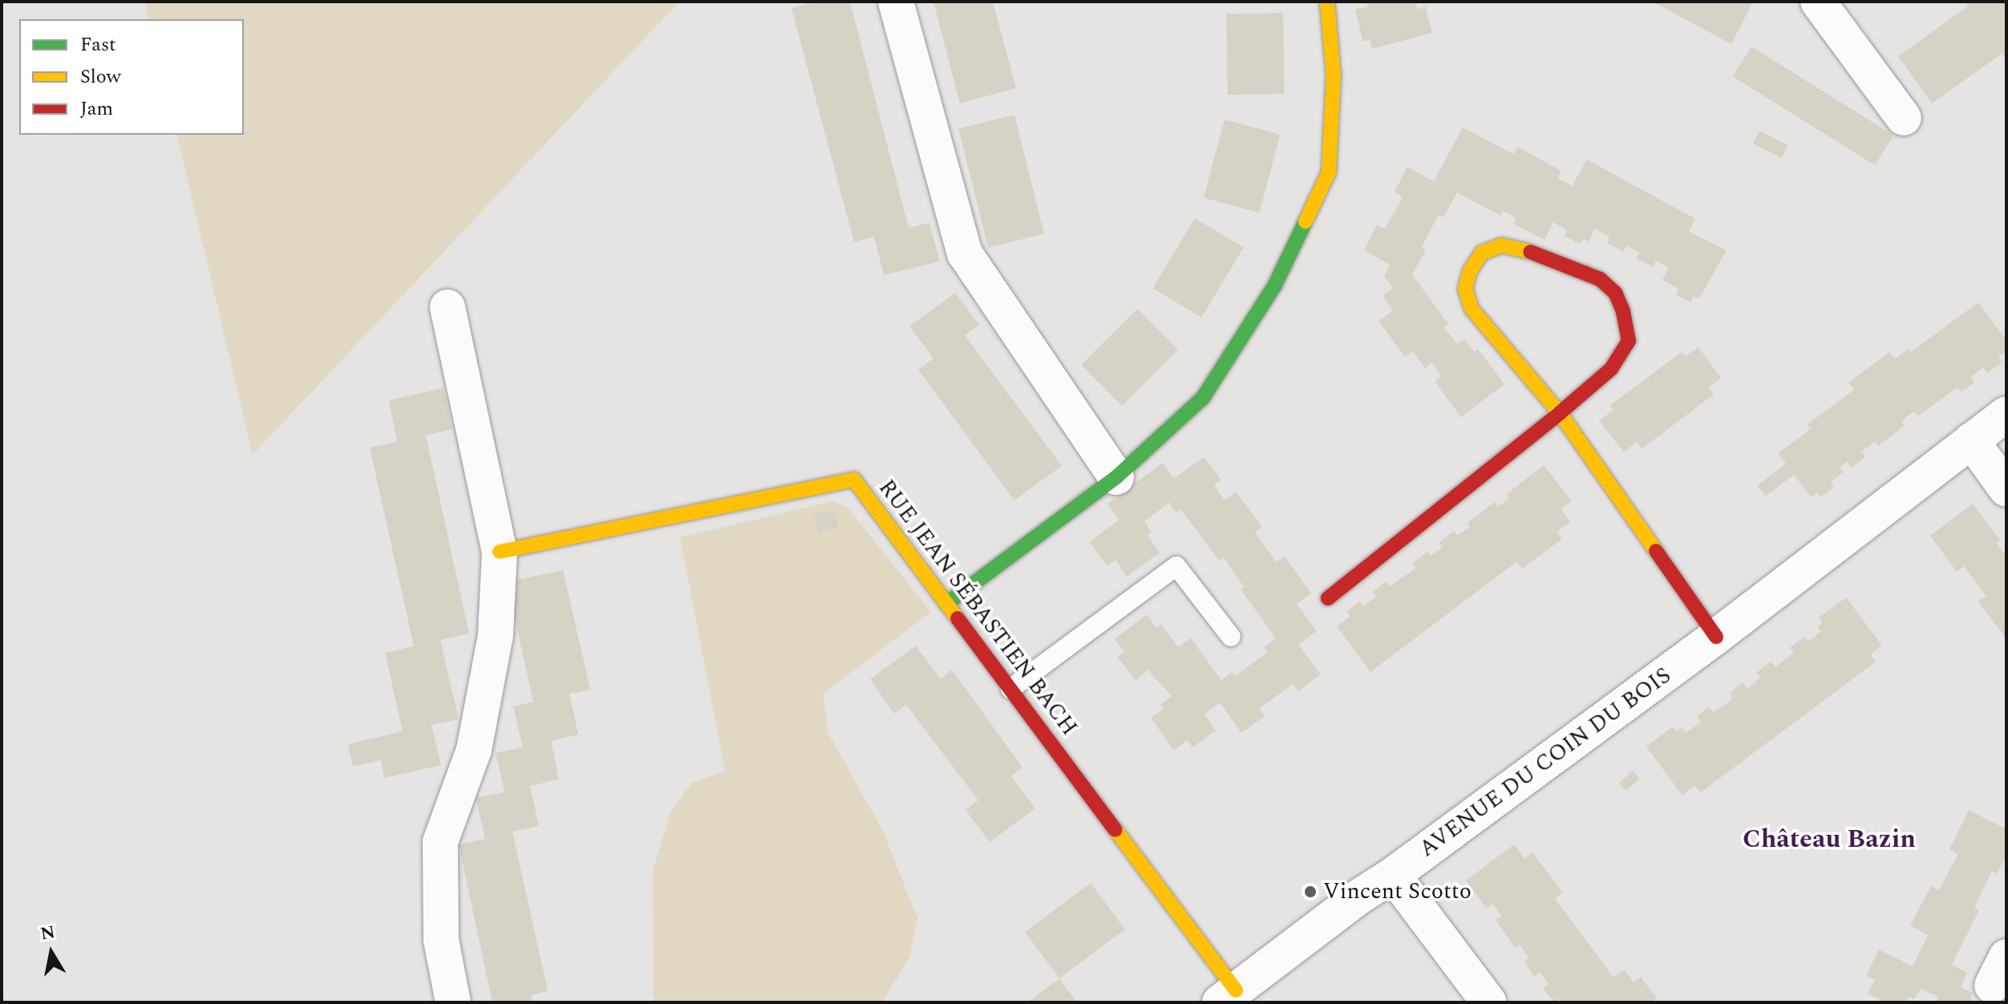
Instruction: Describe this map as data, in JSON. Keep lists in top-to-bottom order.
{
  "streets": {
    "street": ["RUE JEAN SÉBASTIEN BACH", "AVENUE DU COIN DU BOIS"]
  },
  "crossings": [
    ["RUE JEAN SÉBASTIEN BACH", "AVENUE DU COIN DU BOIS"]
  ],
  "districts": ["Château Bazin"],
  "places": ["Vincent Scotto"],
  "legend": ["Fast", "Slow", "Jam"],
  "north": "top"
}
